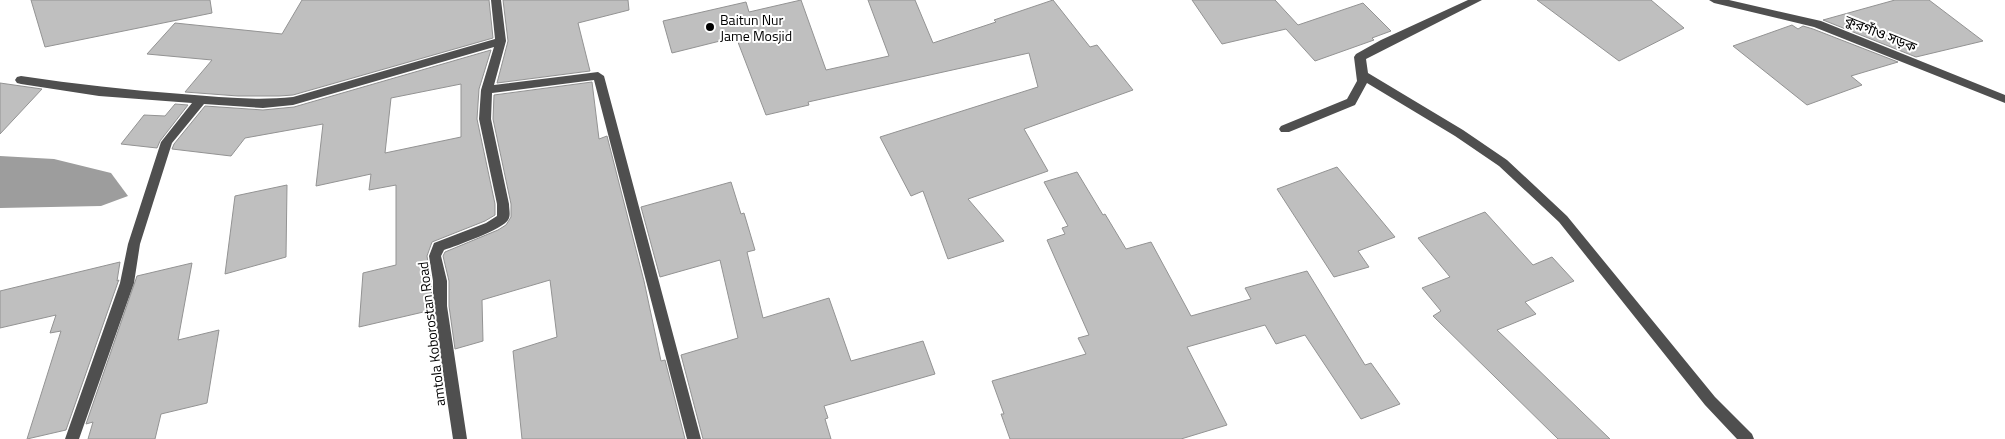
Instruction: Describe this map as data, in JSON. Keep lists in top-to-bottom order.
{
  "streets": {
    "street": ["কুরগাঁও সড়ক", "amtola Koborostan Road"]
  },
  "places": ["Baitun Nur Jame Mosjid"]
}
